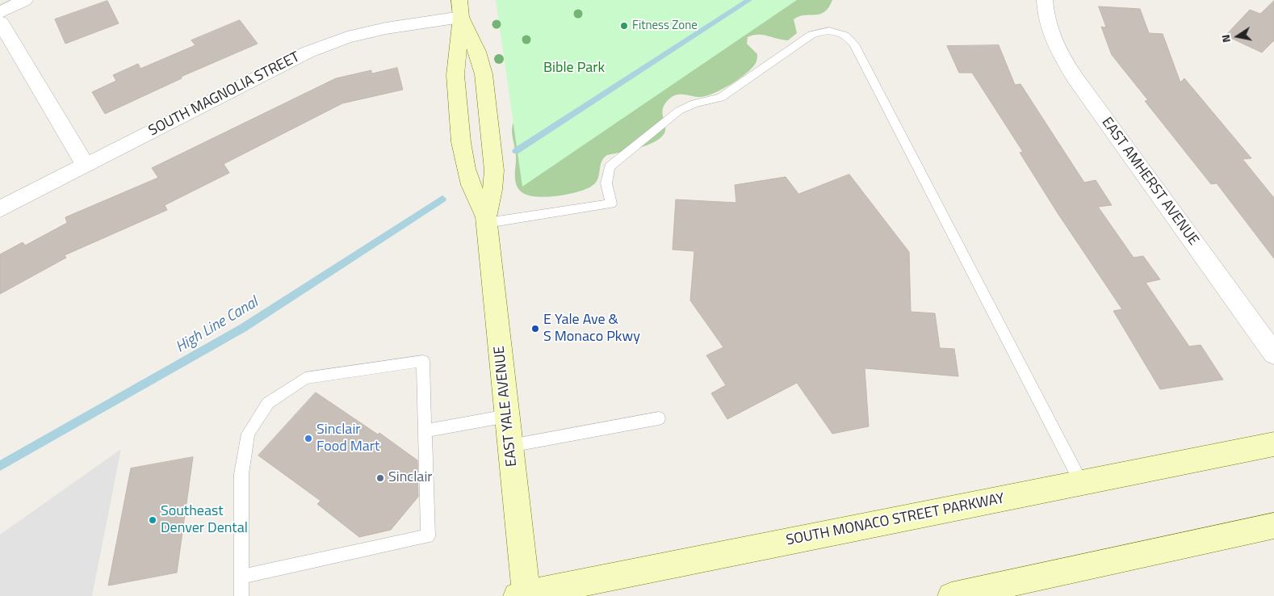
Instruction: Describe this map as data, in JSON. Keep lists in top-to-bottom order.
{
  "streets": {
    "main road": ["EAST YALE AVENUE", "SOUTH MONACO STREET PARKWAY"],
    "street": ["SOUTH MAGNOLIA STREET", "EAST AMHERST AVENUE"]
  },
  "crossings": [
    ["SOUTH MAGNOLIA STREET", "EAST YALE AVENUE"],
    ["EAST YALE AVENUE", "SOUTH MONACO STREET PARKWAY"]
  ],
  "water": ["High Line Canal"],
  "parks": ["Bible Park"],
  "places": [
    "Fitness Zone",
    "E Yale Ave & S Monaco Pkwy",
    "Sinclair Food Mart",
    "Sinclair",
    "Southeast Denver Dental"
  ],
  "north": "left"
}
